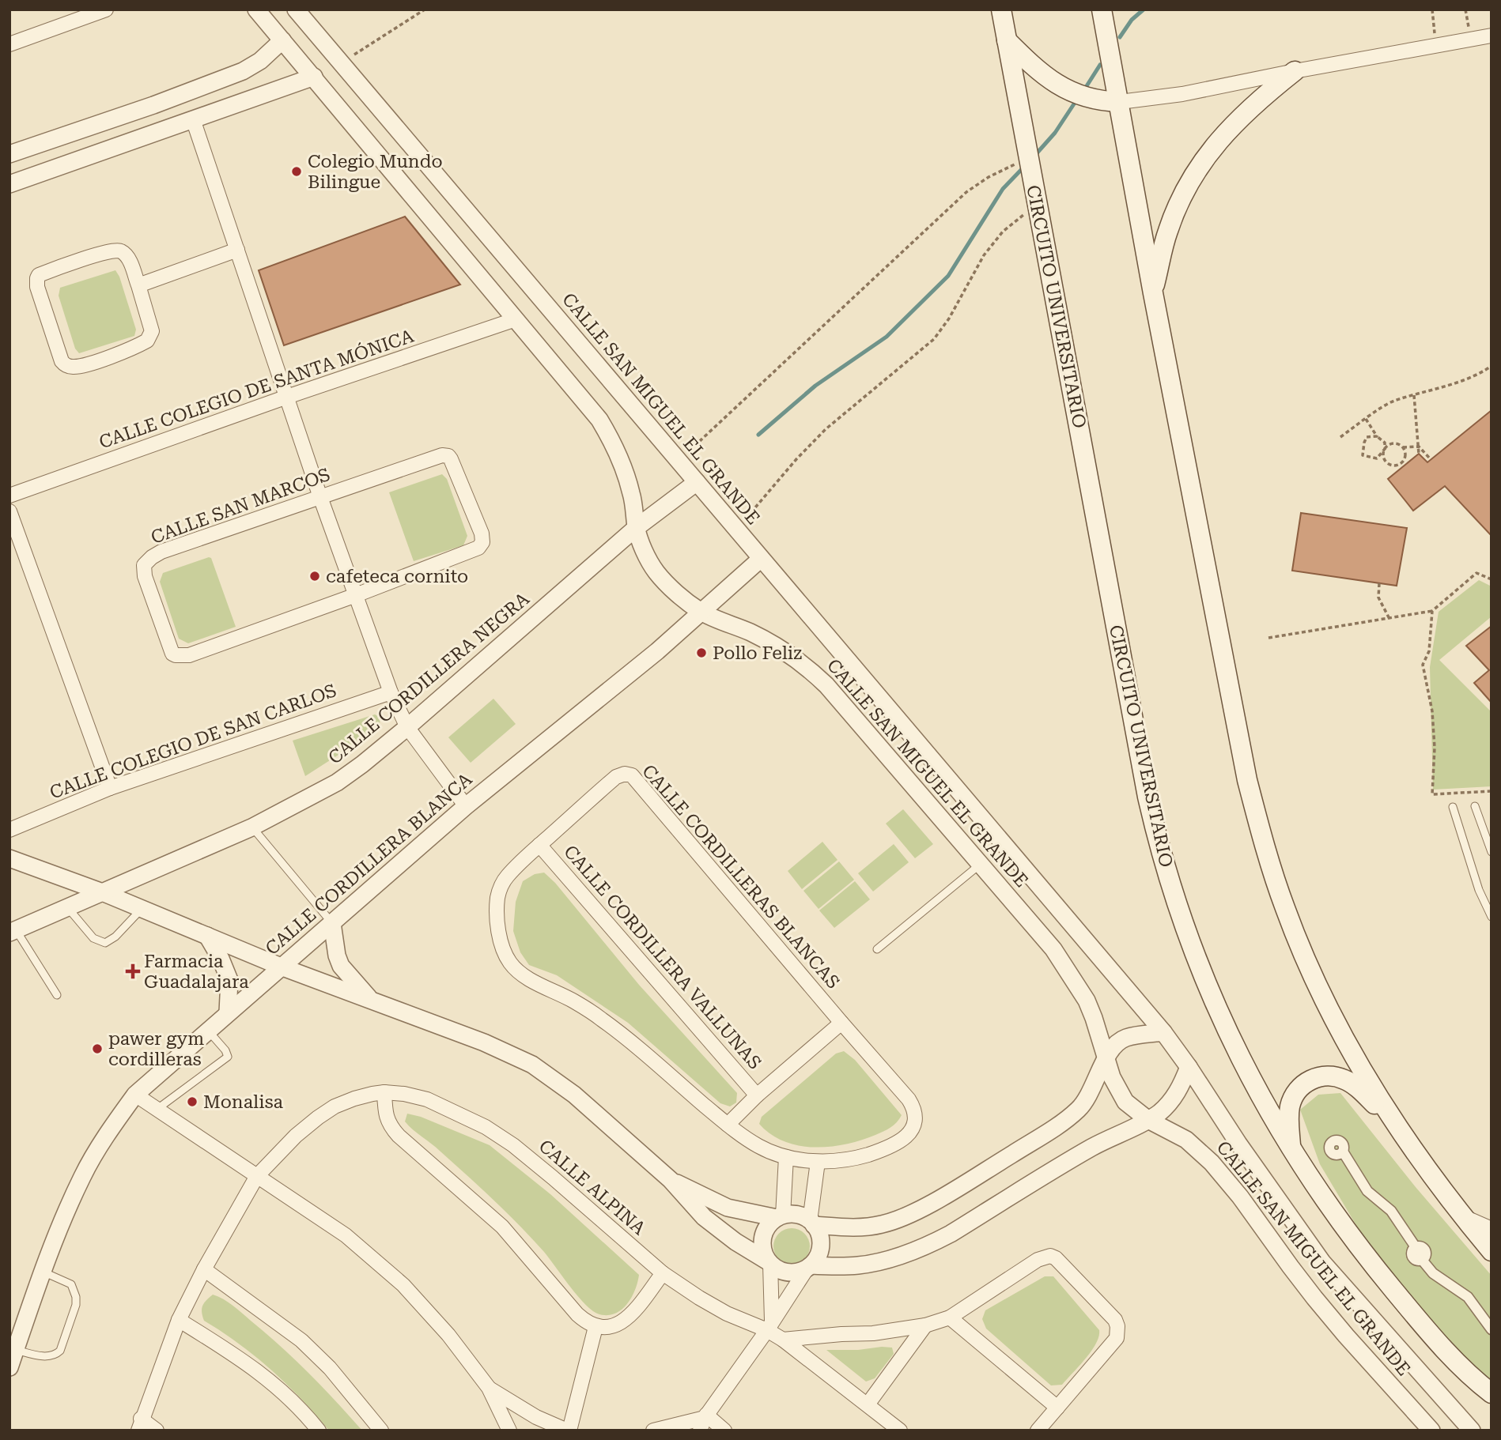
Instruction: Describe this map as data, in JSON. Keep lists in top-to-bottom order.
{
  "streets": {
    "main road": ["CIRCUITO UNIVERSITARIO"],
    "street": [
      "CALLE COLEGIO DE SANTA MÓNICA",
      "CALLE SAN MIGUEL EL GRANDE",
      "CALLE SAN MARCOS",
      "CALLE CORDILLERA NEGRA",
      "CALLE COLEGIO DE SAN CARLOS",
      "CALLE CORDILLERA BLANCA",
      "CALLE CORDILLERAS BLANCAS",
      "CALLE CORDILLERA VALLUNAS",
      "CALLE ALPINA"
    ]
  },
  "crossings": [
    ["CALLE COLEGIO DE SANTA MÓNICA", "CALLE SAN MIGUEL EL GRANDE"],
    ["CALLE SAN MIGUEL EL GRANDE", "CALLE CORDILLERA NEGRA"],
    ["CALLE SAN MIGUEL EL GRANDE", "CALLE CORDILLERA BLANCA"],
    ["CALLE CORDILLERAS BLANCAS", "CALLE CORDILLERA VALLUNAS"]
  ],
  "places": {
    "other": [
      "Colegio Mundo Bilingue",
      "cafeteca cornito",
      "Pollo Feliz",
      "pawer gym cordilleras",
      "Monalisa"
    ],
    "health": ["Farmacia Guadalajara"]
  }
}
